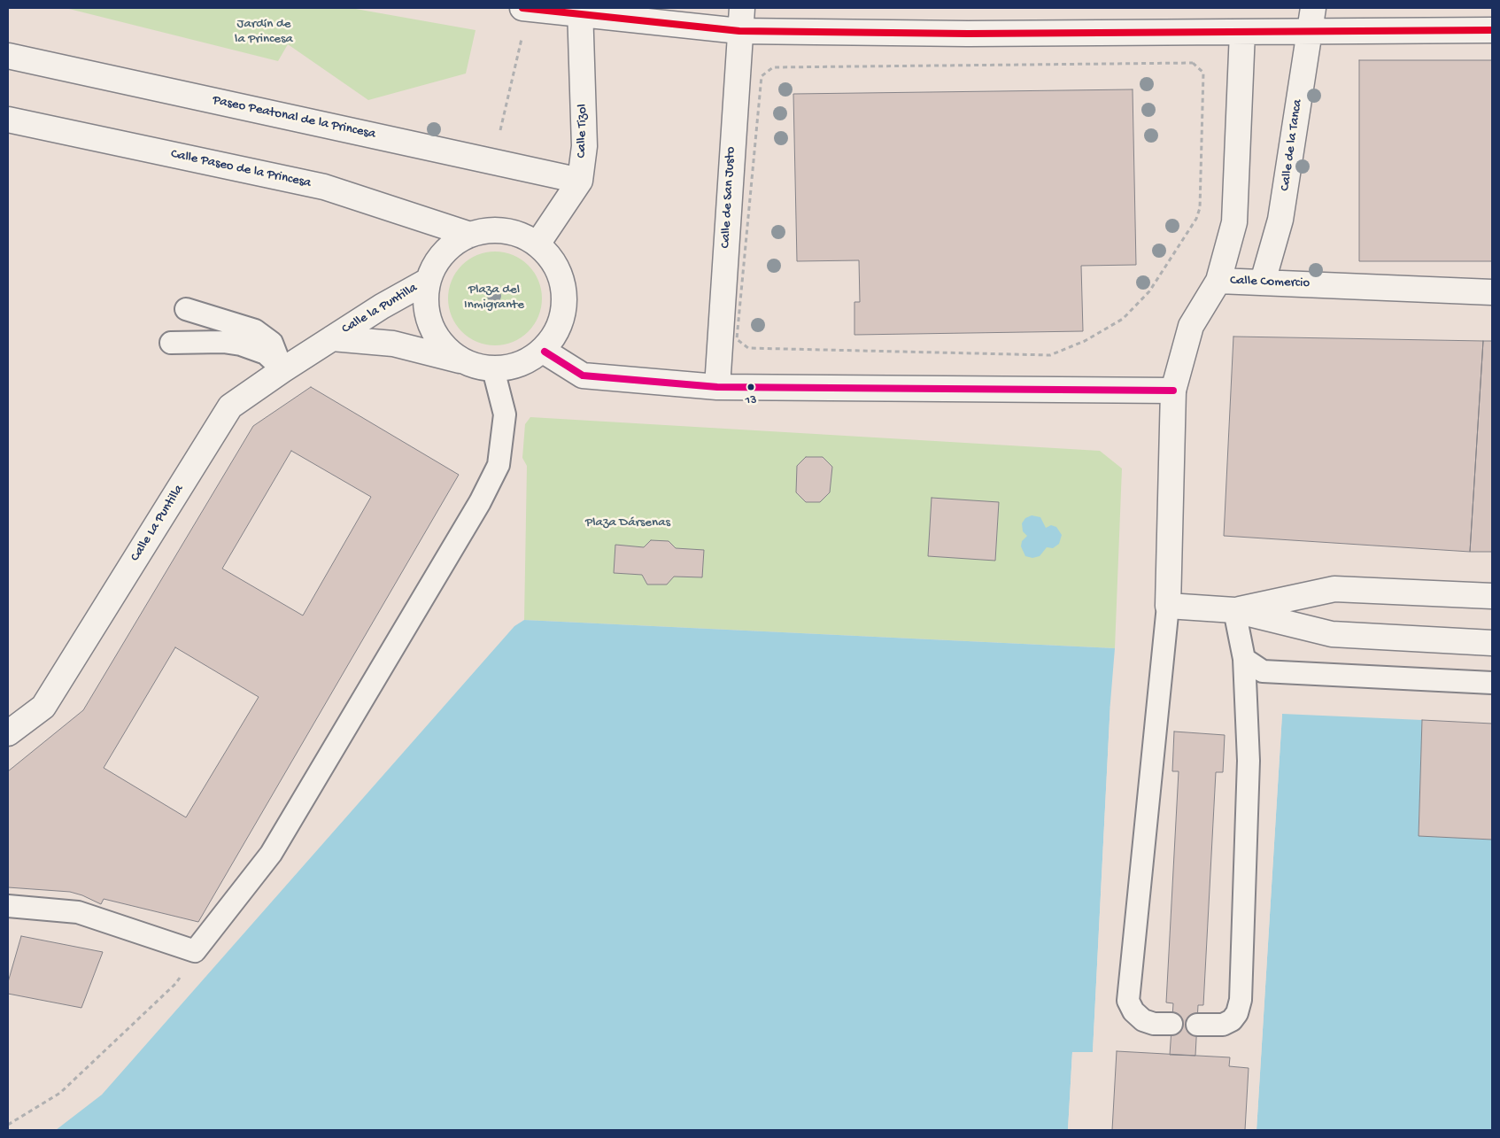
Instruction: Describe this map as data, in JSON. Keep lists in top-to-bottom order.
{
  "streets": {
    "street": [
      "Paseo Peatonal de la Princesa",
      "Calle Tizol",
      "Calle de la Tanca",
      "Calle Paseo de la Princesa",
      "Calle de San Justo",
      "Calle Comercio",
      "Calle la Puntilla",
      "Calle La Puntilla"
    ]
  },
  "crossings": [
    ["Paseo Peatonal de la Princesa", "Calle Tizol"],
    ["Calle Tizol", "Calle Paseo de la Princesa"],
    ["Calle Tizol", "Calle la Puntilla"],
    ["Calle de la Tanca", "Calle Comercio"],
    ["Calle Paseo de la Princesa", "Calle la Puntilla"],
    ["Calle la Puntilla", "Calle La Puntilla"]
  ],
  "parks": ["Jardín de la Princesa", "Plaza del Inmigrante", "Plaza Dársenas"],
  "places": ["13"]
}
